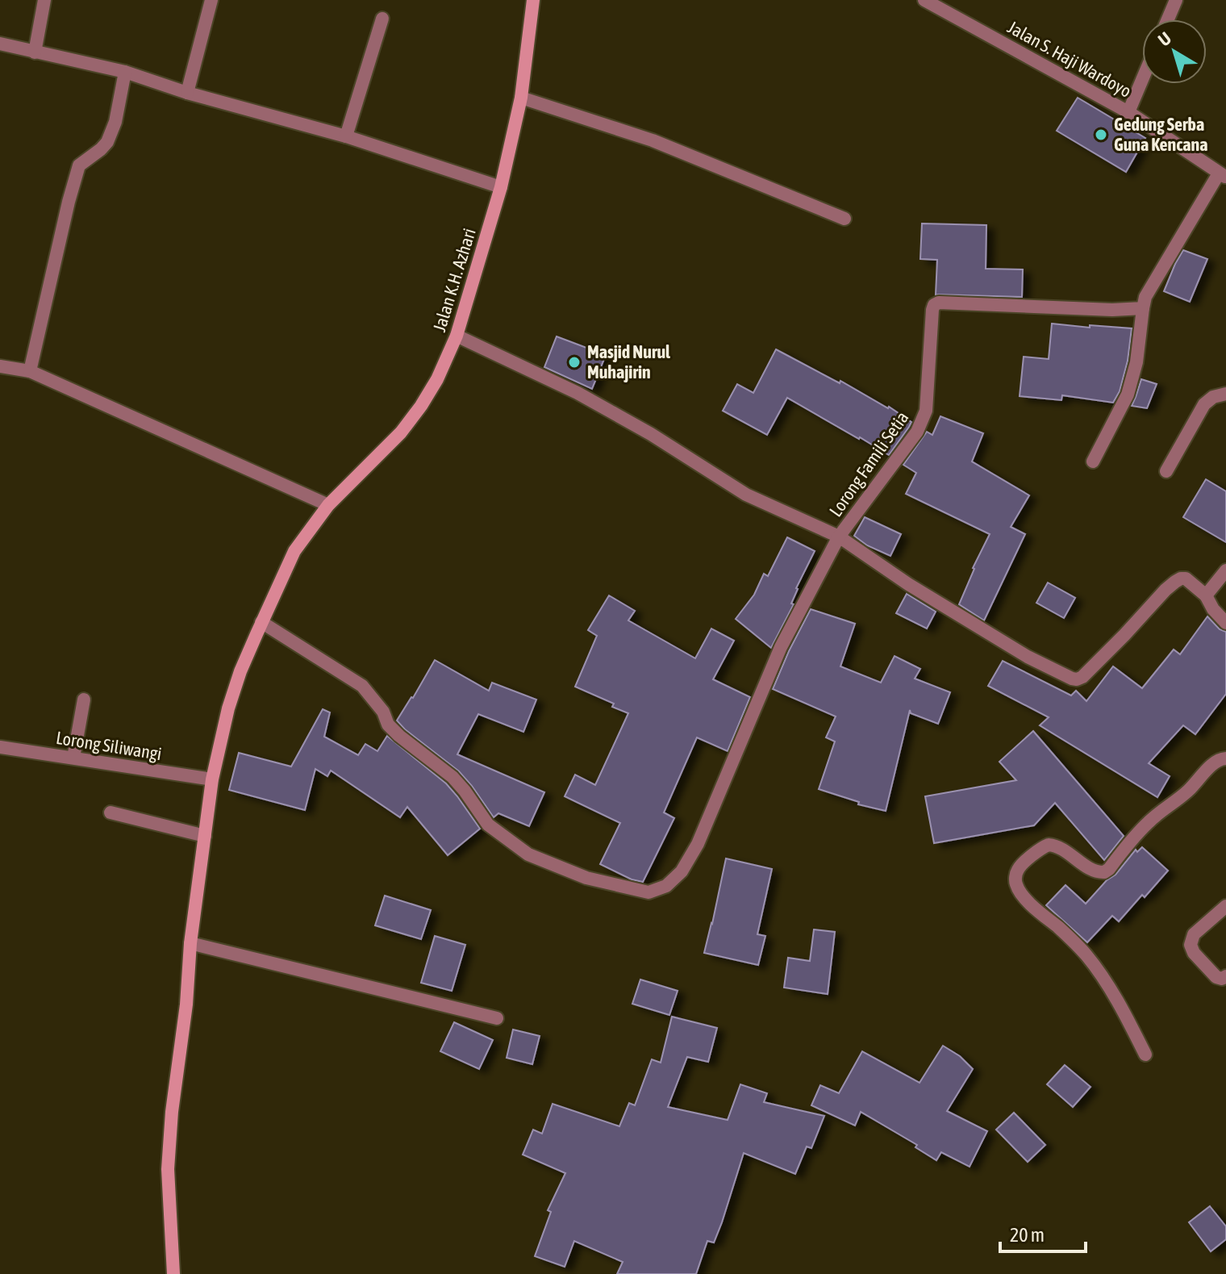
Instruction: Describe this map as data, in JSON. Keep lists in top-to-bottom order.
{
  "streets": {
    "street": [
      "Jalan S. Haji Wardoyo",
      "Jalan K.H. Azhari",
      "Lorong Famili Setia",
      "Lorong Siliwangi"
    ]
  },
  "crossings": [
    ["Jalan K.H. Azhari", "Lorong Famili Setia"],
    ["Jalan K.H. Azhari", "Lorong Siliwangi"]
  ],
  "places": ["Gedung Serba Guna Kencana", "Masjid Nurul Muhajirin"],
  "scale_bar": "20 m",
  "north": "top left"
}
